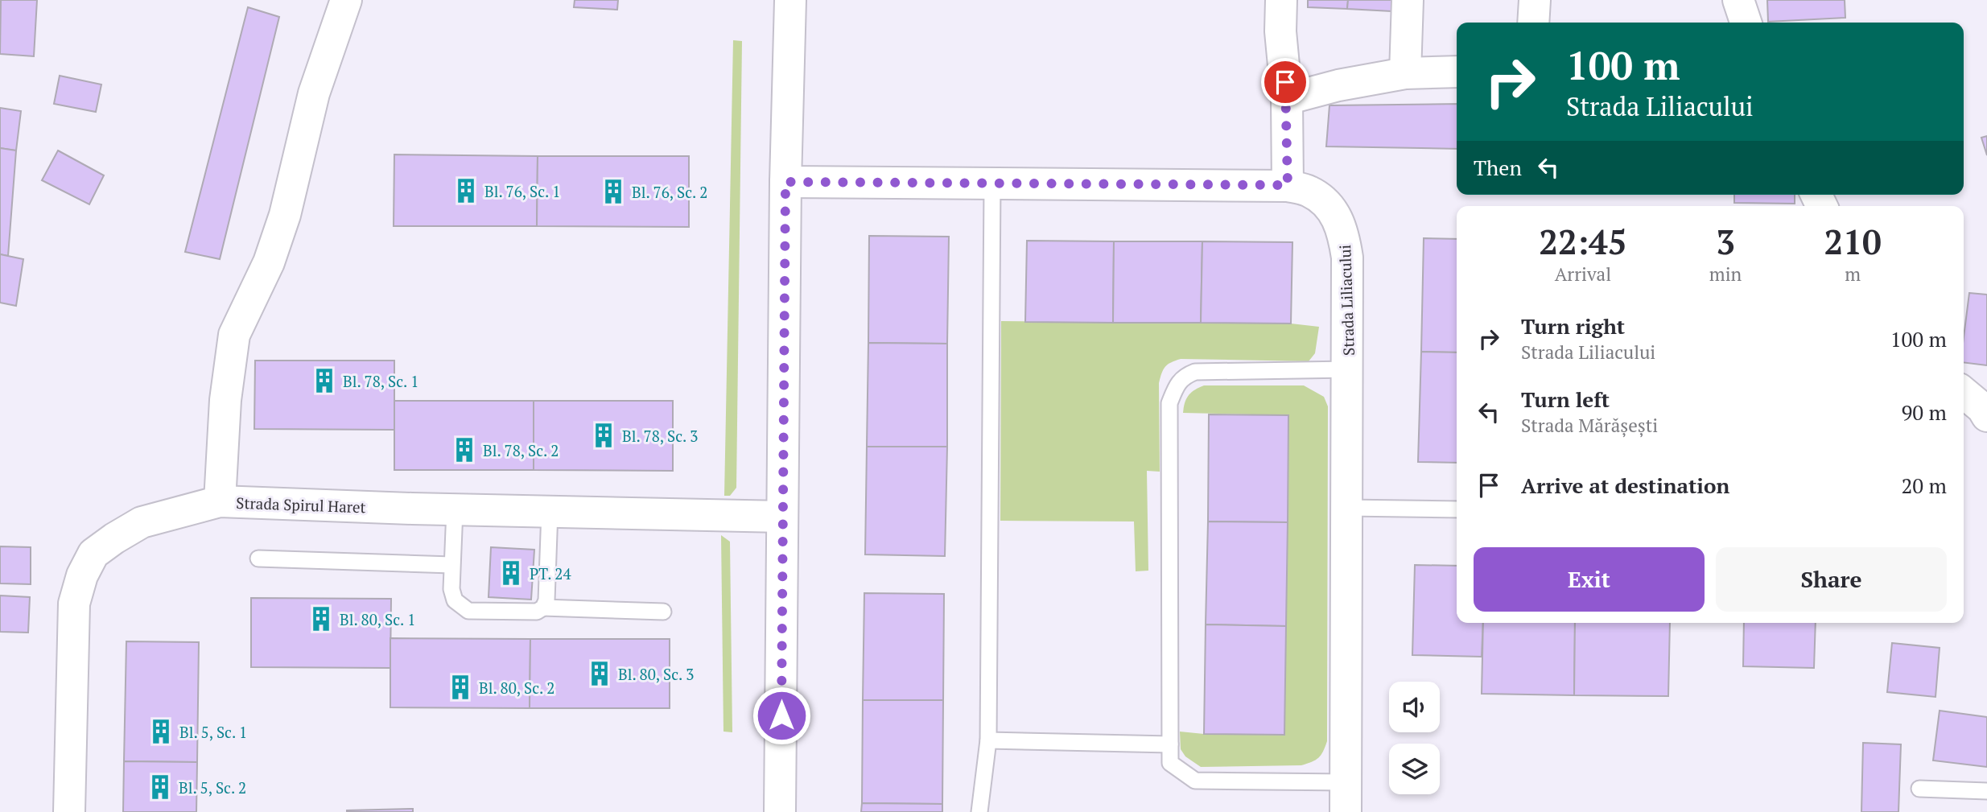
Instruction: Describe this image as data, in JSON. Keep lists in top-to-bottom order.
{
  "streets": {
    "street": ["Strada Liliacului", "Strada Spirul Haret"]
  },
  "places": {
    "building": [
      "Bl. 76, Sc. 1",
      "Bl. 76, Sc. 2",
      "Bl. 78, Sc. 1",
      "Bl. 78, Sc. 3",
      "Bl. 78, Sc. 2",
      "PT. 24",
      "Bl. 80, Sc. 1",
      "Bl. 80, Sc. 3",
      "Bl. 80, Sc. 2",
      "Bl. 5, Sc. 1",
      "Bl. 5, Sc. 2"
    ]
  },
  "page": {
    "turn": ["100 m", "Strada Liliacului"],
    "then": "Then",
    "eta": [
      "22:45",
      "Arrival",
      "3",
      "min",
      "210",
      "m"
    ],
    "list": [
      {
        "name": "Turn right",
        "note": "Strada Liliacului",
        "value": "100 m"
      },
      {
        "name": "Turn left",
        "note": "Strada Mărășești",
        "value": "90 m"
      },
      {
        "name": "Arrive at destination",
        "value": "20 m"
      }
    ],
    "buttons": ["Exit", "Share"]
  }
}
